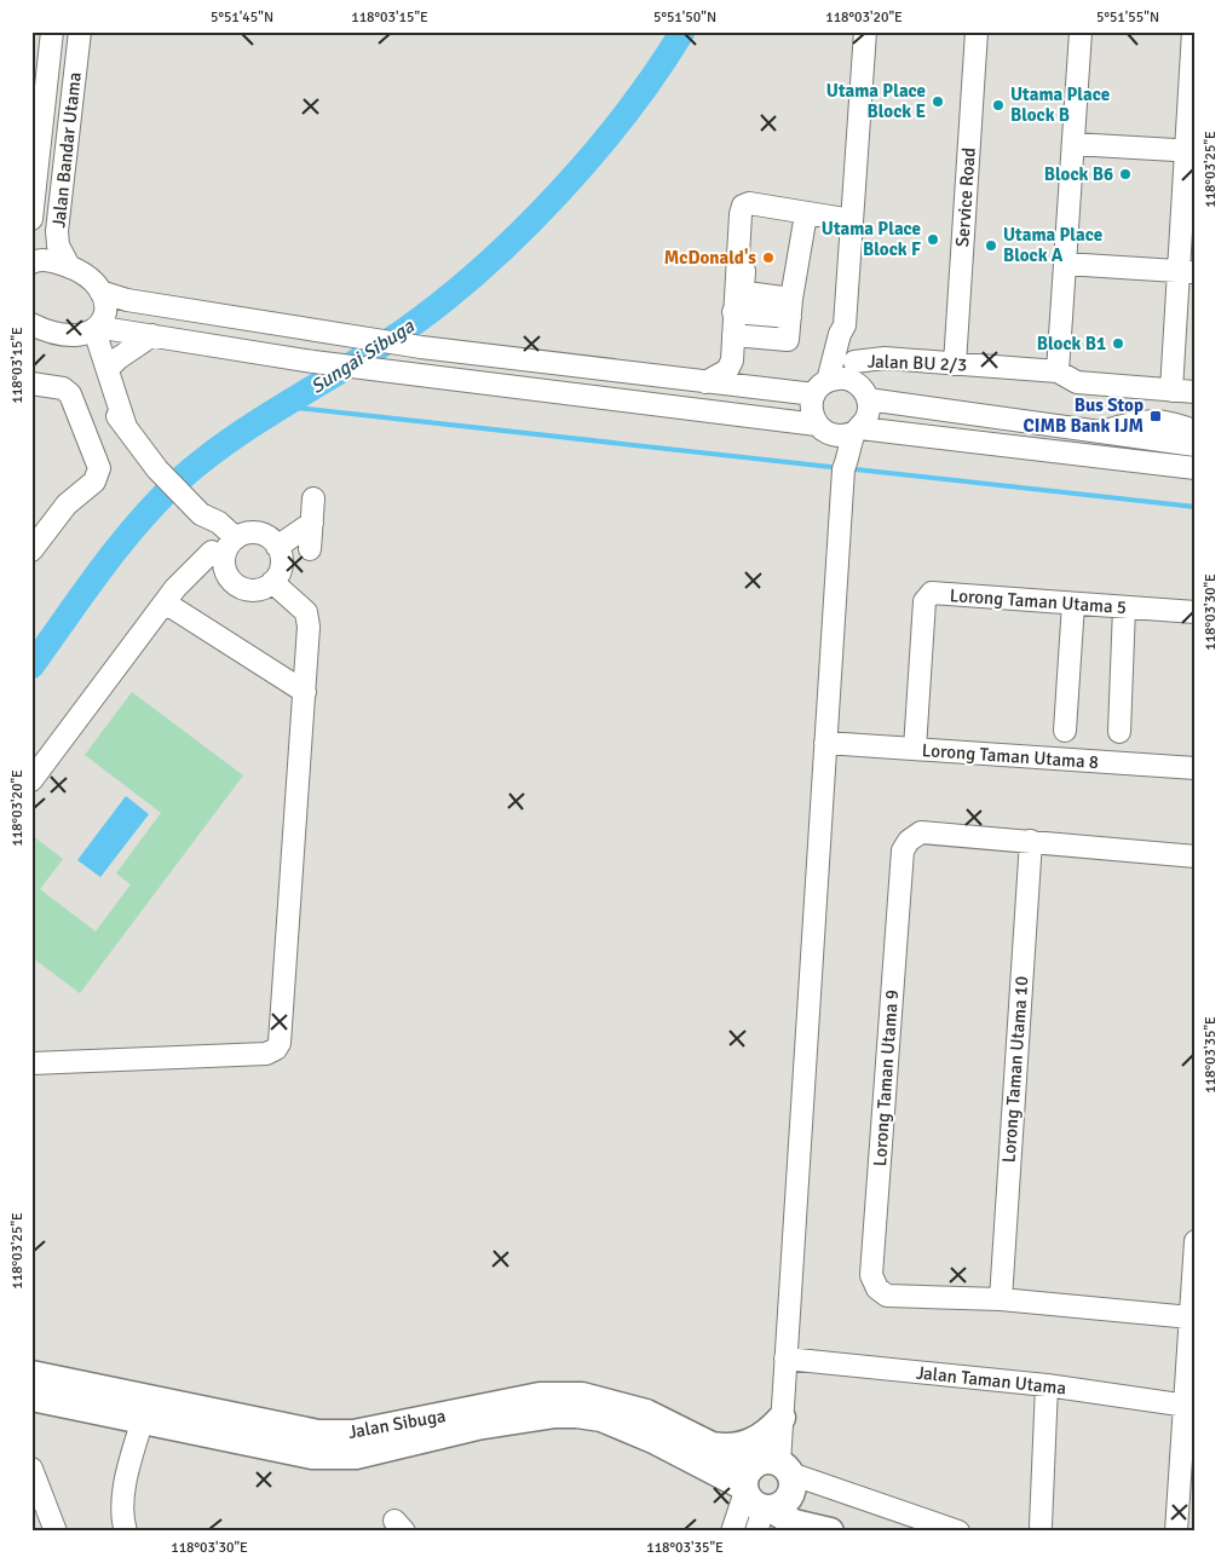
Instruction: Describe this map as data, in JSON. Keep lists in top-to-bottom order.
{
  "streets": {
    "main road": ["Jalan Sibuga"],
    "street": [
      "Jalan Bandar Utama",
      "Service Road",
      "Jalan BU 2/3",
      "Lorong Taman Utama 5",
      "Lorong Taman Utama 8",
      "Lorong Taman Utama 10",
      "Lorong Taman Utama 9",
      "Jalan Taman Utama"
    ]
  },
  "crossings": [
    ["Service Road", "Jalan BU 2/3"],
    ["Lorong Taman Utama 5", "Lorong Taman Utama 8"],
    ["Lorong Taman Utama 10", "Lorong Taman Utama 9"]
  ],
  "water": ["Sungai Sibuga"],
  "places": {
    "other": [
      "Utama Place Block E",
      "Utama Place Block B",
      "Block B6",
      "Utama Place Block F",
      "Utama Place Block A",
      "McDonald's",
      "Block B1"
    ],
    "transit": ["Bus Stop CIMB Bank IJM"]
  },
  "coordinates": [
    "5°51'45\"N",
    "118°03'15\"E",
    "5°51'50\"N",
    "118°03'20\"E",
    "5°51'55\"N",
    "118°03'25\"E",
    "118°03'30\"E",
    "118°03'35\"E"
  ]
}
